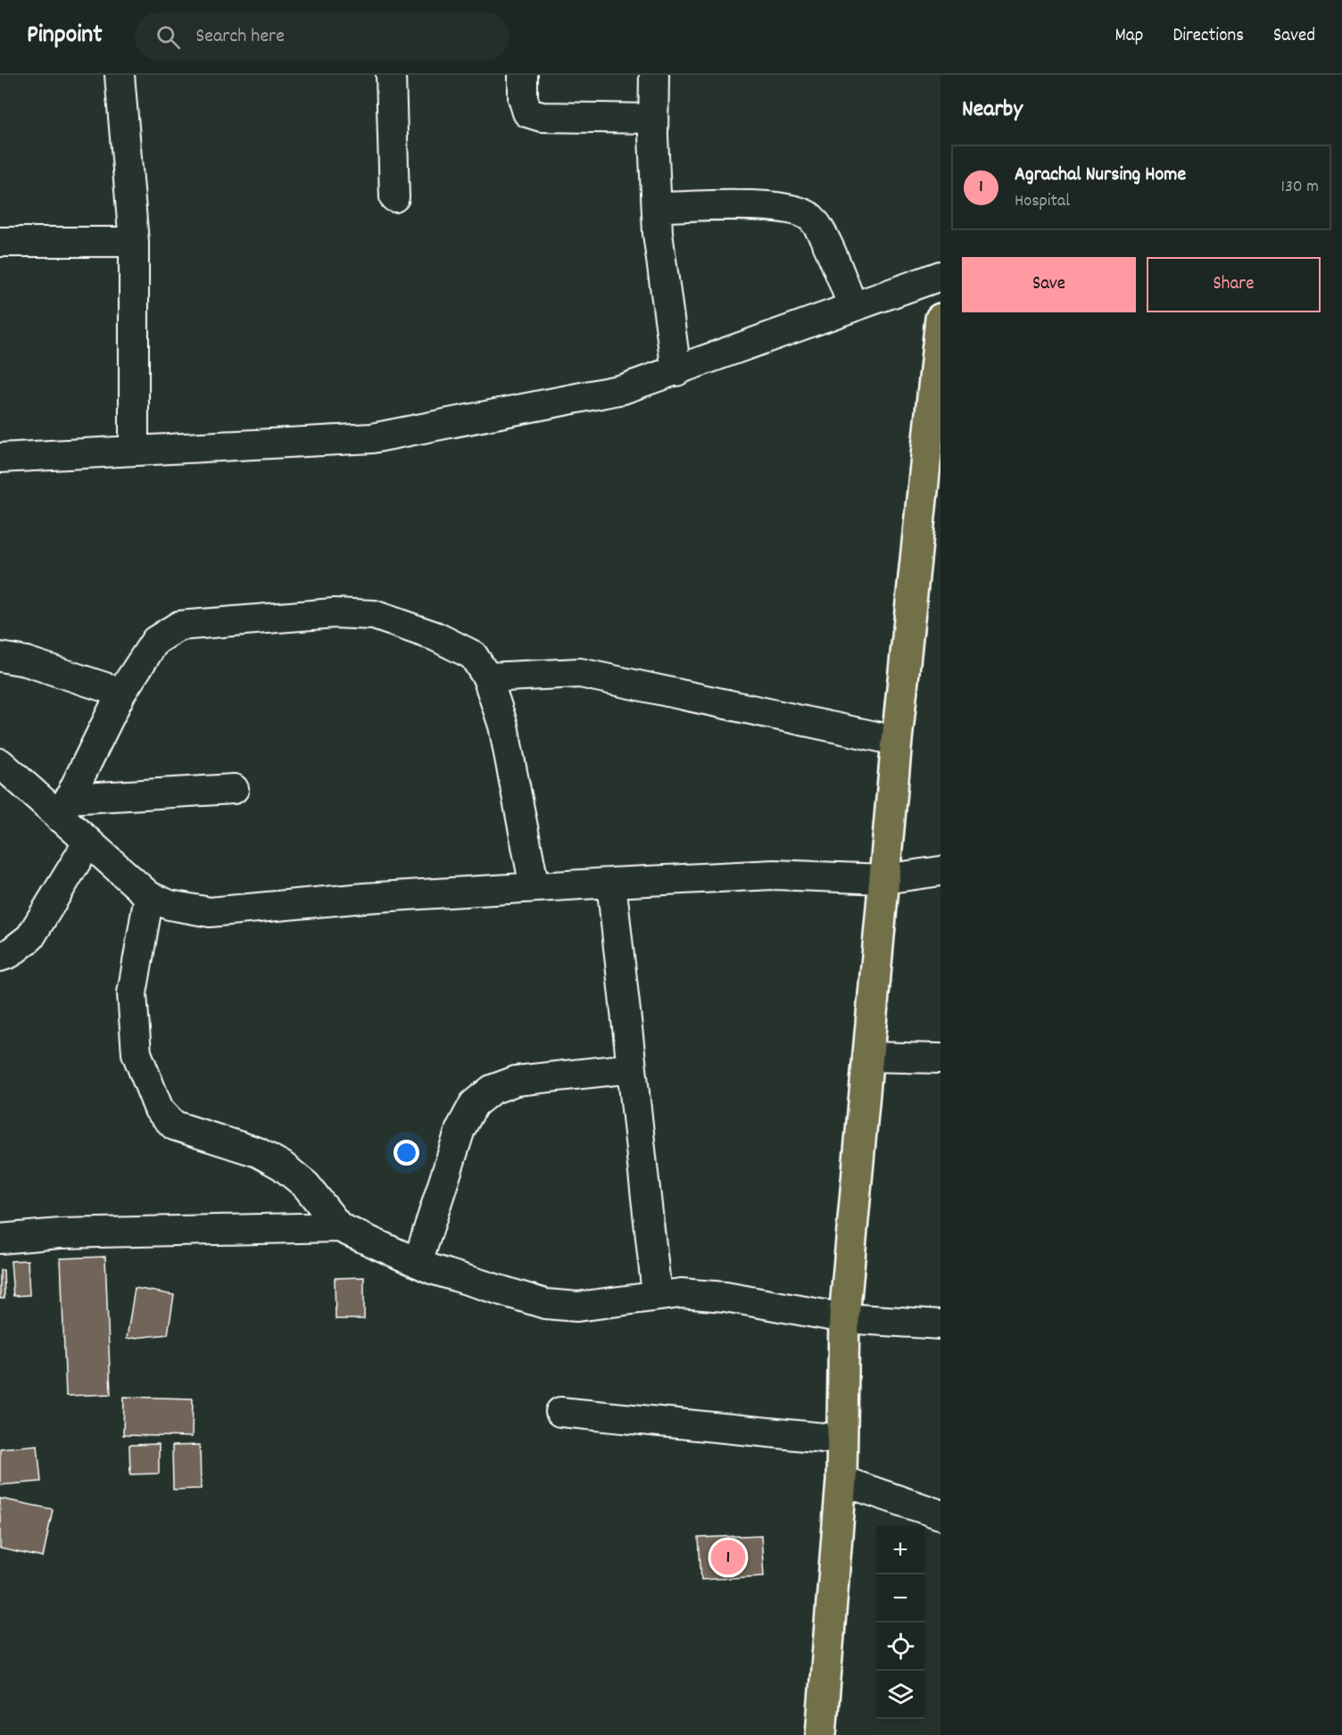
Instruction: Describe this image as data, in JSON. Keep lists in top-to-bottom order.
{
  "page": {
    "header": "Pinpoint",
    "search": "Search here",
    "nav": ["Map", "Directions", "Saved"],
    "heading": "Nearby",
    "list": [
      {
        "mark": "1",
        "name": "Agrachal Nursing Home",
        "note": "Hospital",
        "value": "130 m"
      }
    ],
    "buttons": ["Save", "Share"],
    "map_buttons": ["+", "−"],
    "pins": "1"
  }
}
